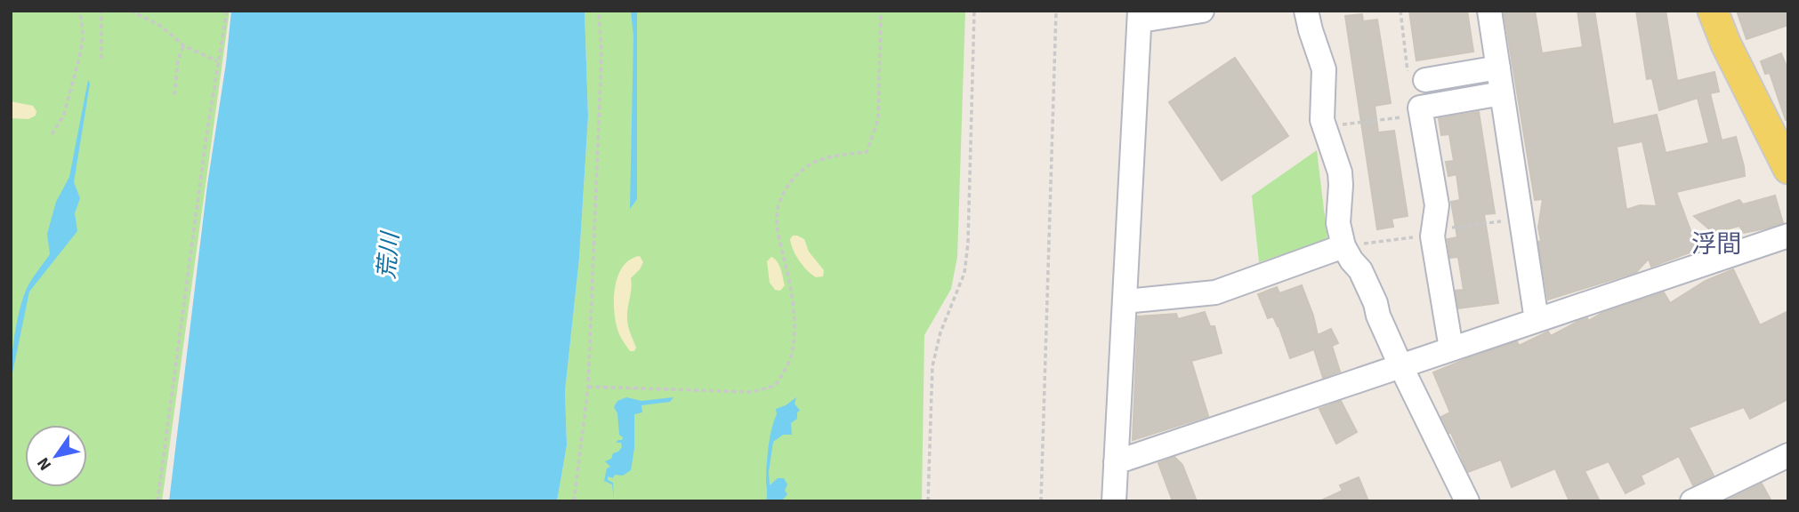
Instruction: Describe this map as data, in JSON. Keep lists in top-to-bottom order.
{
  "districts": ["浮間"],
  "water": ["荒川"],
  "north": "bottom left"
}
